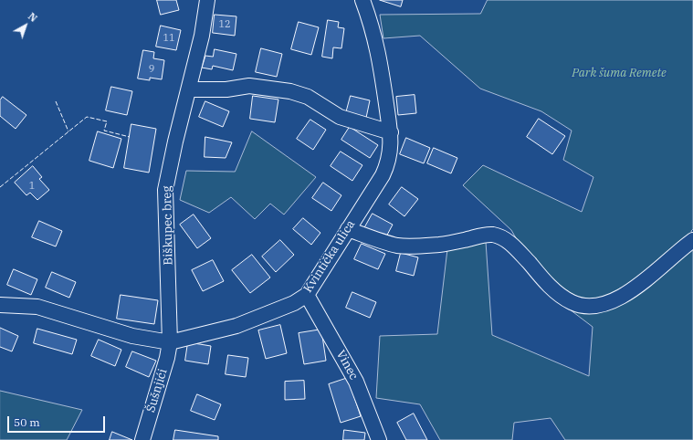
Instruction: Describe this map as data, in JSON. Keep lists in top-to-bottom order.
{
  "streets": {
    "street": [
      "Biškupec breg",
      "Kvintička ulica",
      "Vinec",
      "Šušnjići"
    ]
  },
  "crossings": [
    ["Biškupec breg", "Kvintička ulica"],
    ["Biškupec breg", "Šušnjići"],
    ["Kvintička ulica", "Vinec"],
    ["Kvintička ulica", "Šušnjići"]
  ],
  "parks": ["Park šuma Remete"],
  "house_numbers": [
    "12",
    "11",
    "9",
    "1"
  ],
  "scale_bar": "50 m",
  "north": "top right"
}
